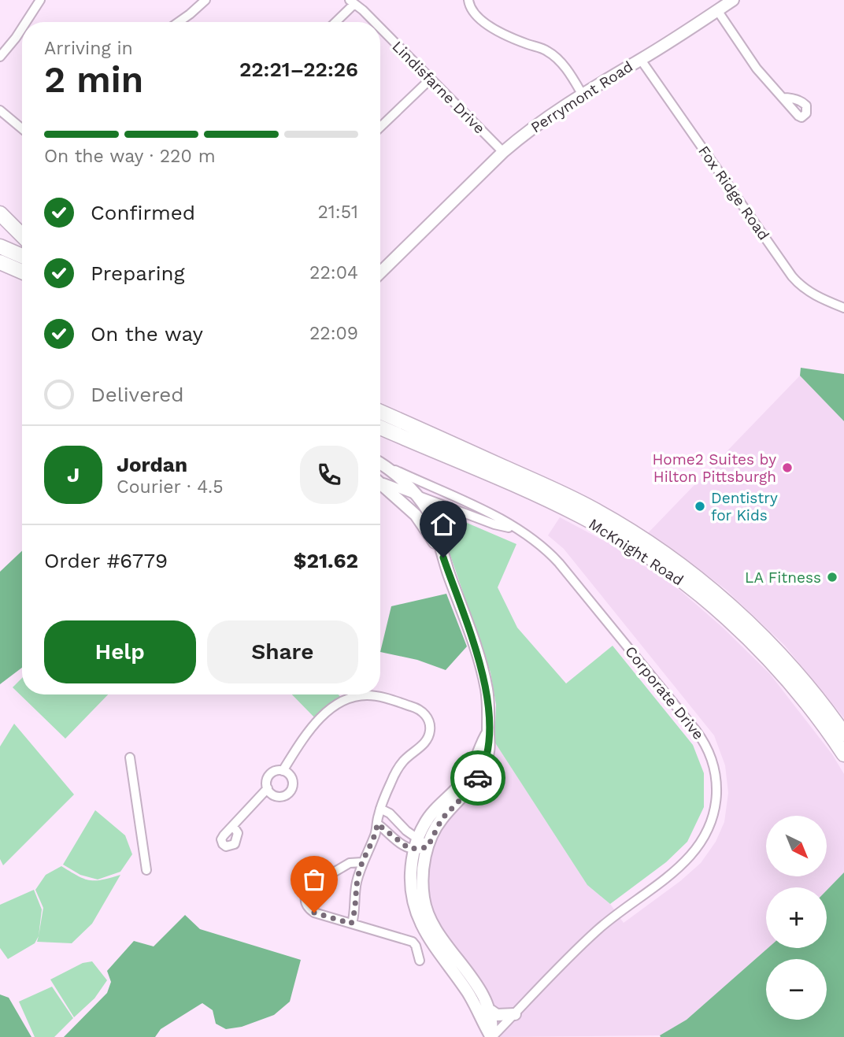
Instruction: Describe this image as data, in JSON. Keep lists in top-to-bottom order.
{
  "streets": {
    "highway": ["McKnight Road"],
    "street": [
      "Lindisfarne Drive",
      "Perrymont Road",
      "Fox Ridge Road",
      "Corporate Drive"
    ]
  },
  "crossings": [
    ["Lindisfarne Drive", "Perrymont Road"],
    ["Perrymont Road", "Fox Ridge Road"]
  ],
  "places": ["Home2 Suites by Hilton Pittsburgh", "Dentistry for Kids", "LA Fitness"],
  "north": "bottom right",
  "page": {
    "heading": ["2 min", "Arriving in", "22:21–22:26"],
    "panel": [
      "Jordan",
      "Courier · 4.5",
      "Order #6779",
      "$21.62"
    ],
    "bar": "On the way · 220 m",
    "list": [
      ["Confirmed", "21:51"],
      ["Preparing", "22:04"],
      ["On the way", "22:09"],
      "Delivered"
    ],
    "round": "J",
    "buttons": ["Help", "Share"],
    "map_buttons": ["+", "−"]
  }
}
